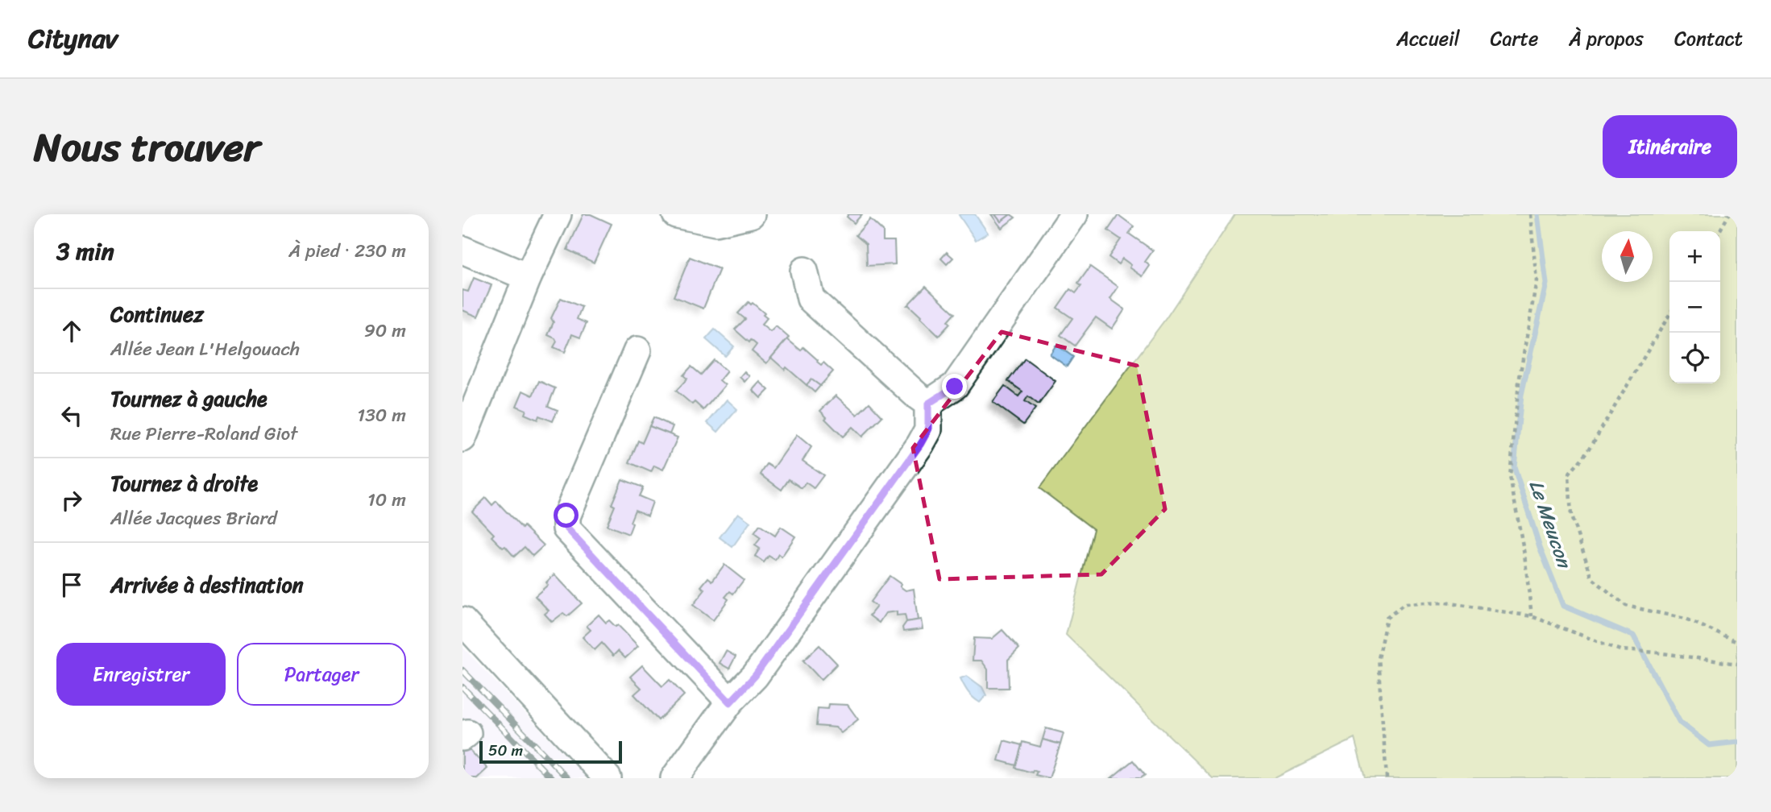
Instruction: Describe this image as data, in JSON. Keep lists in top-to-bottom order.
{
  "water": ["Le Meucon"],
  "scale_bar": "50 m",
  "north": "top",
  "page": {
    "header": "Citynav",
    "nav": [
      "Accueil",
      "Carte",
      "À propos",
      "Contact"
    ],
    "title": "Nous trouver",
    "buttons": [
      "Itinéraire",
      ["Enregistrer", "Partager"]
    ],
    "heading": ["3 min", "À pied · 230 m"],
    "map_buttons": ["+", "−"],
    "list": [
      ["Continuez", "Allée Jean L'Helgouach", "90 m"],
      ["Tournez à gauche", "Rue Pierre-Roland Giot", "130 m"],
      ["Tournez à droite", "Allée Jacques Briard", "10 m"],
      "Arrivée à destination"
    ],
    "scale": "50 m"
  }
}
